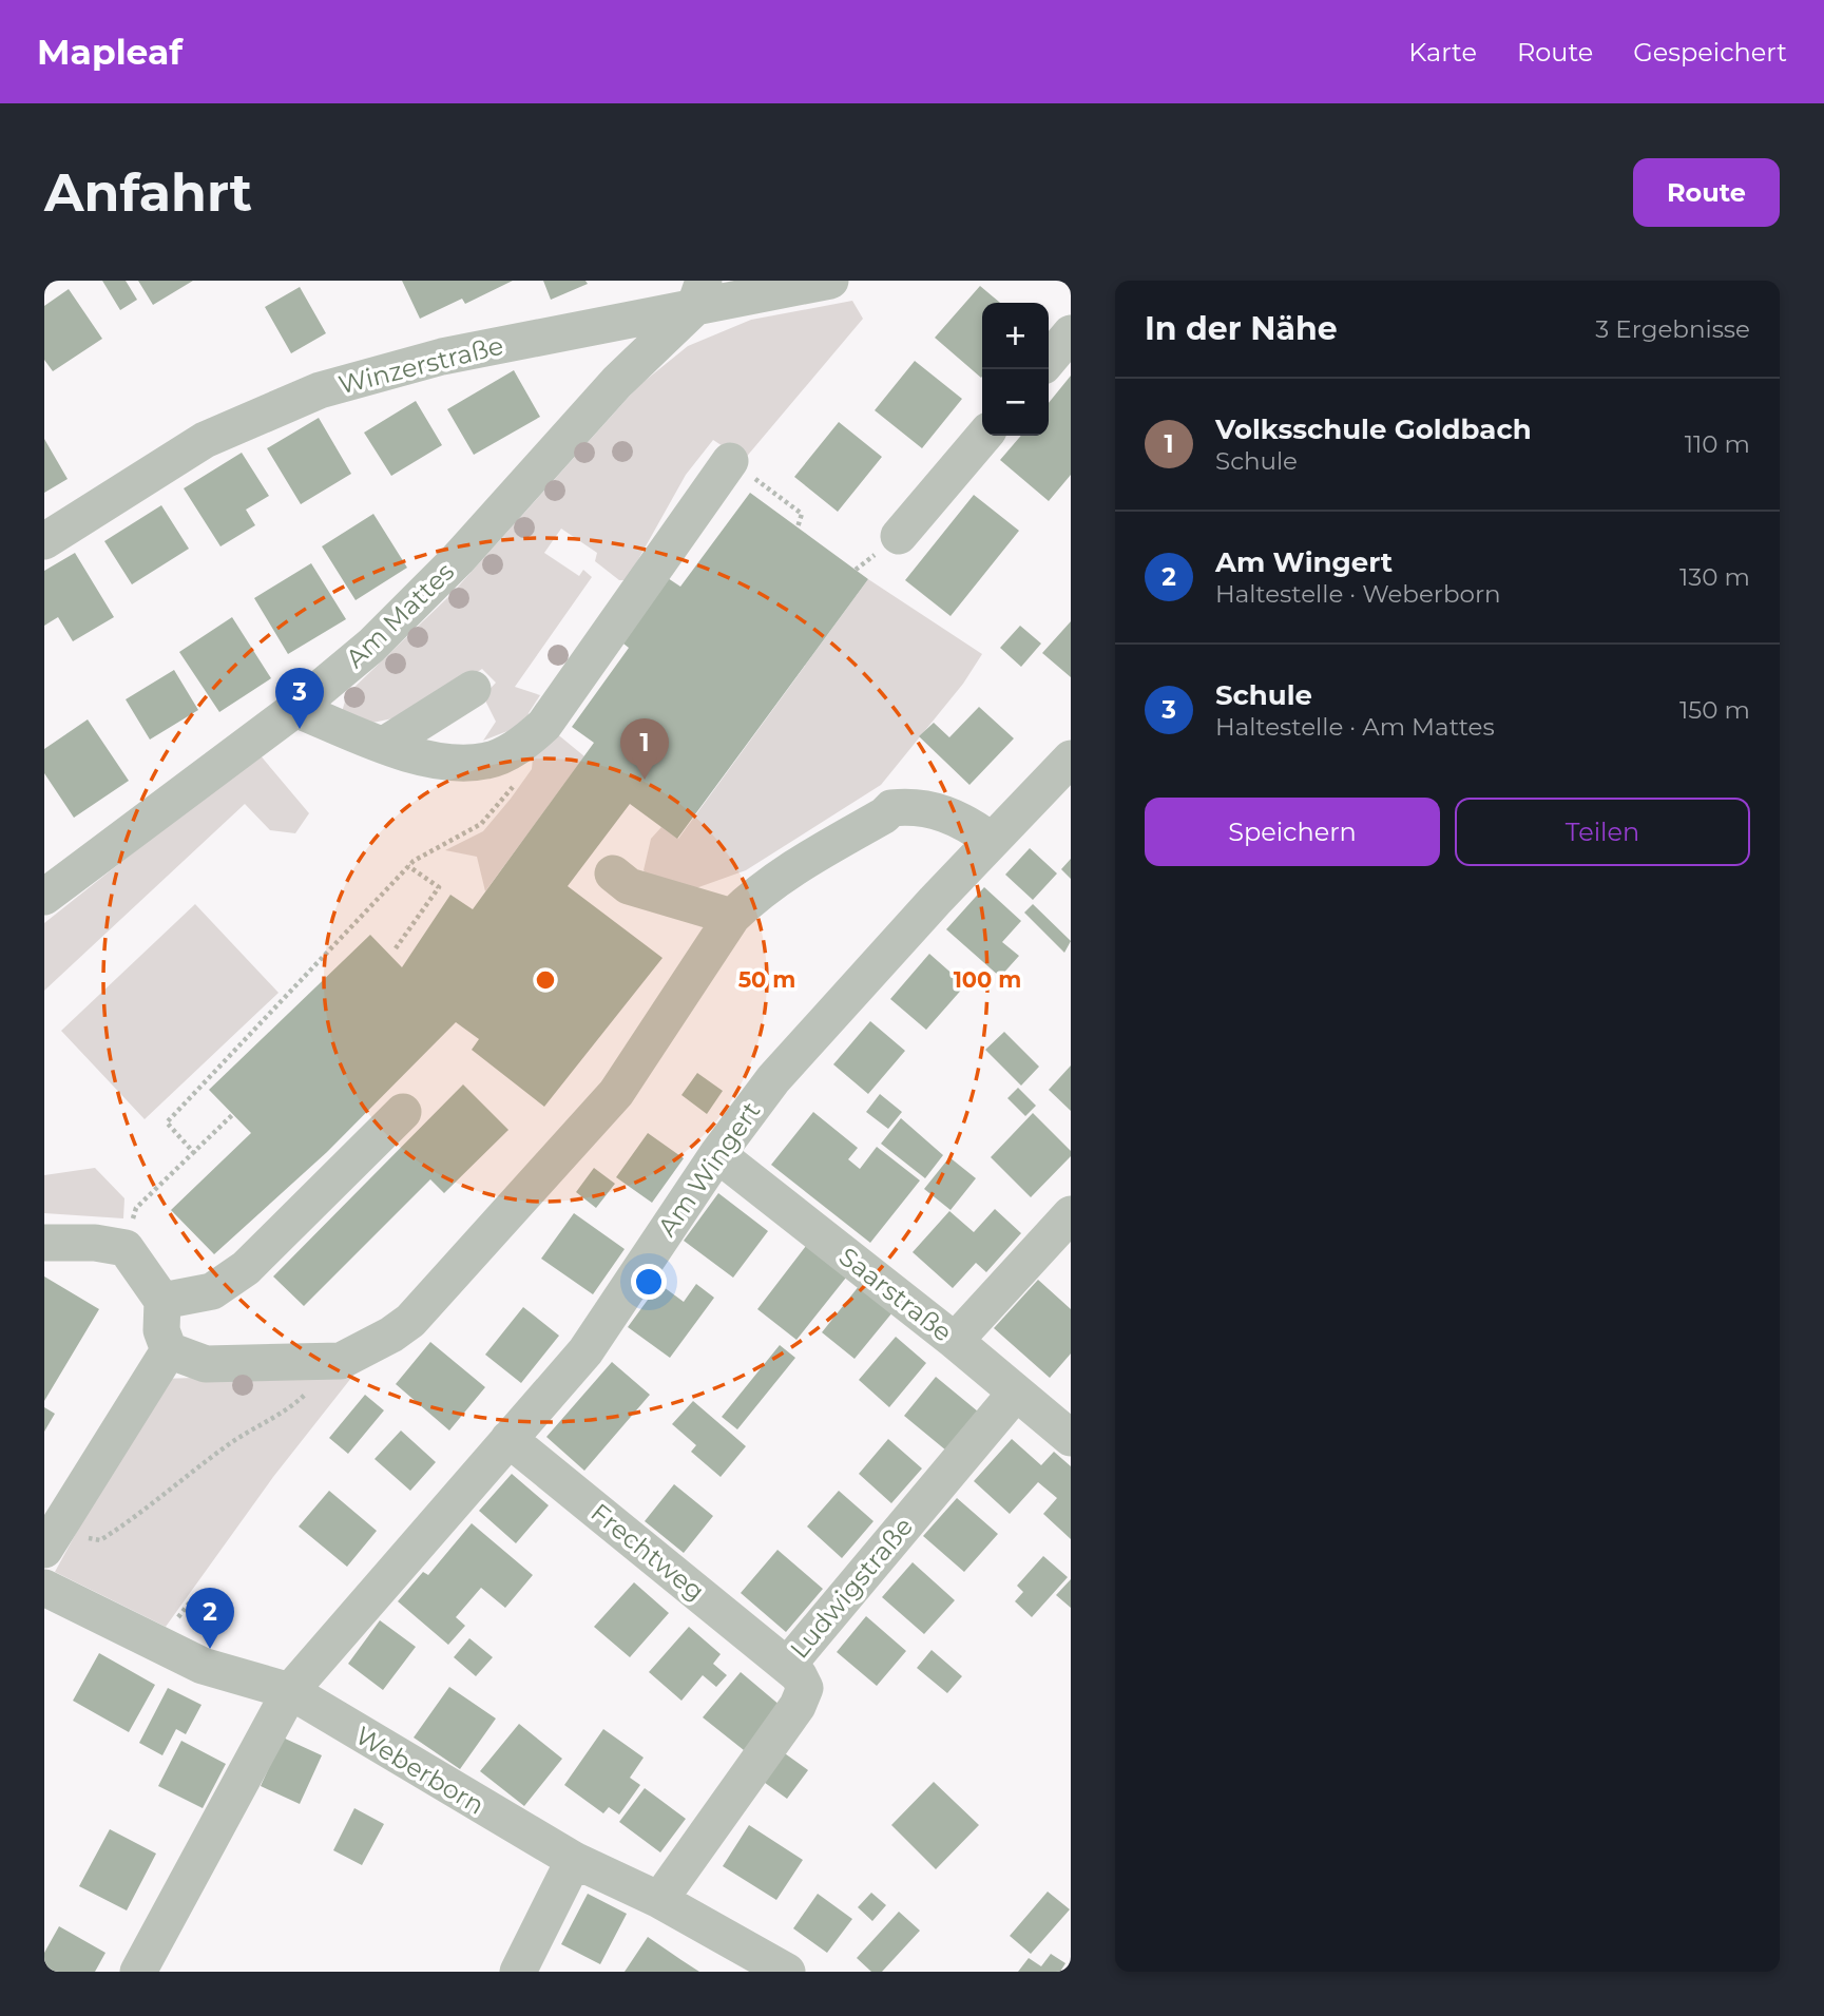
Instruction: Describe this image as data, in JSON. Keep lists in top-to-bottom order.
{
  "streets": {
    "street": [
      "Winzerstraße",
      "Am Mattes",
      "Am Wingert",
      "Saarstraße",
      "Frechtweg",
      "Ludwigstraße",
      "Weberborn"
    ]
  },
  "crossings": [
    ["Winzerstraße", "Am Mattes"],
    ["Am Wingert", "Saarstraße"],
    ["Am Wingert", "Frechtweg"],
    ["Am Wingert", "Weberborn"],
    ["Saarstraße", "Ludwigstraße"],
    ["Frechtweg", "Ludwigstraße"],
    ["Ludwigstraße", "Weberborn"]
  ],
  "page": {
    "header": "Mapleaf",
    "nav": ["Karte", "Route", "Gespeichert"],
    "buttons": [
      "Route",
      ["Speichern", "Teilen"]
    ],
    "title": "Anfahrt",
    "heading": ["In der Nähe", "3 Ergebnisse"],
    "map_buttons": ["+", "−"],
    "list": [
      {
        "mark": "1",
        "name": "Volksschule Goldbach",
        "note": "Schule",
        "value": "110 m"
      },
      {
        "mark": "2",
        "name": "Am Wingert",
        "note": "Haltestelle · Weberborn",
        "value": "130 m"
      },
      {
        "mark": "3",
        "name": "Schule",
        "note": "Haltestelle · Am Mattes",
        "value": "150 m"
      }
    ],
    "pins": ["3", "1", "2"]
  },
  "rings": ["50 m", "100 m"]
}
